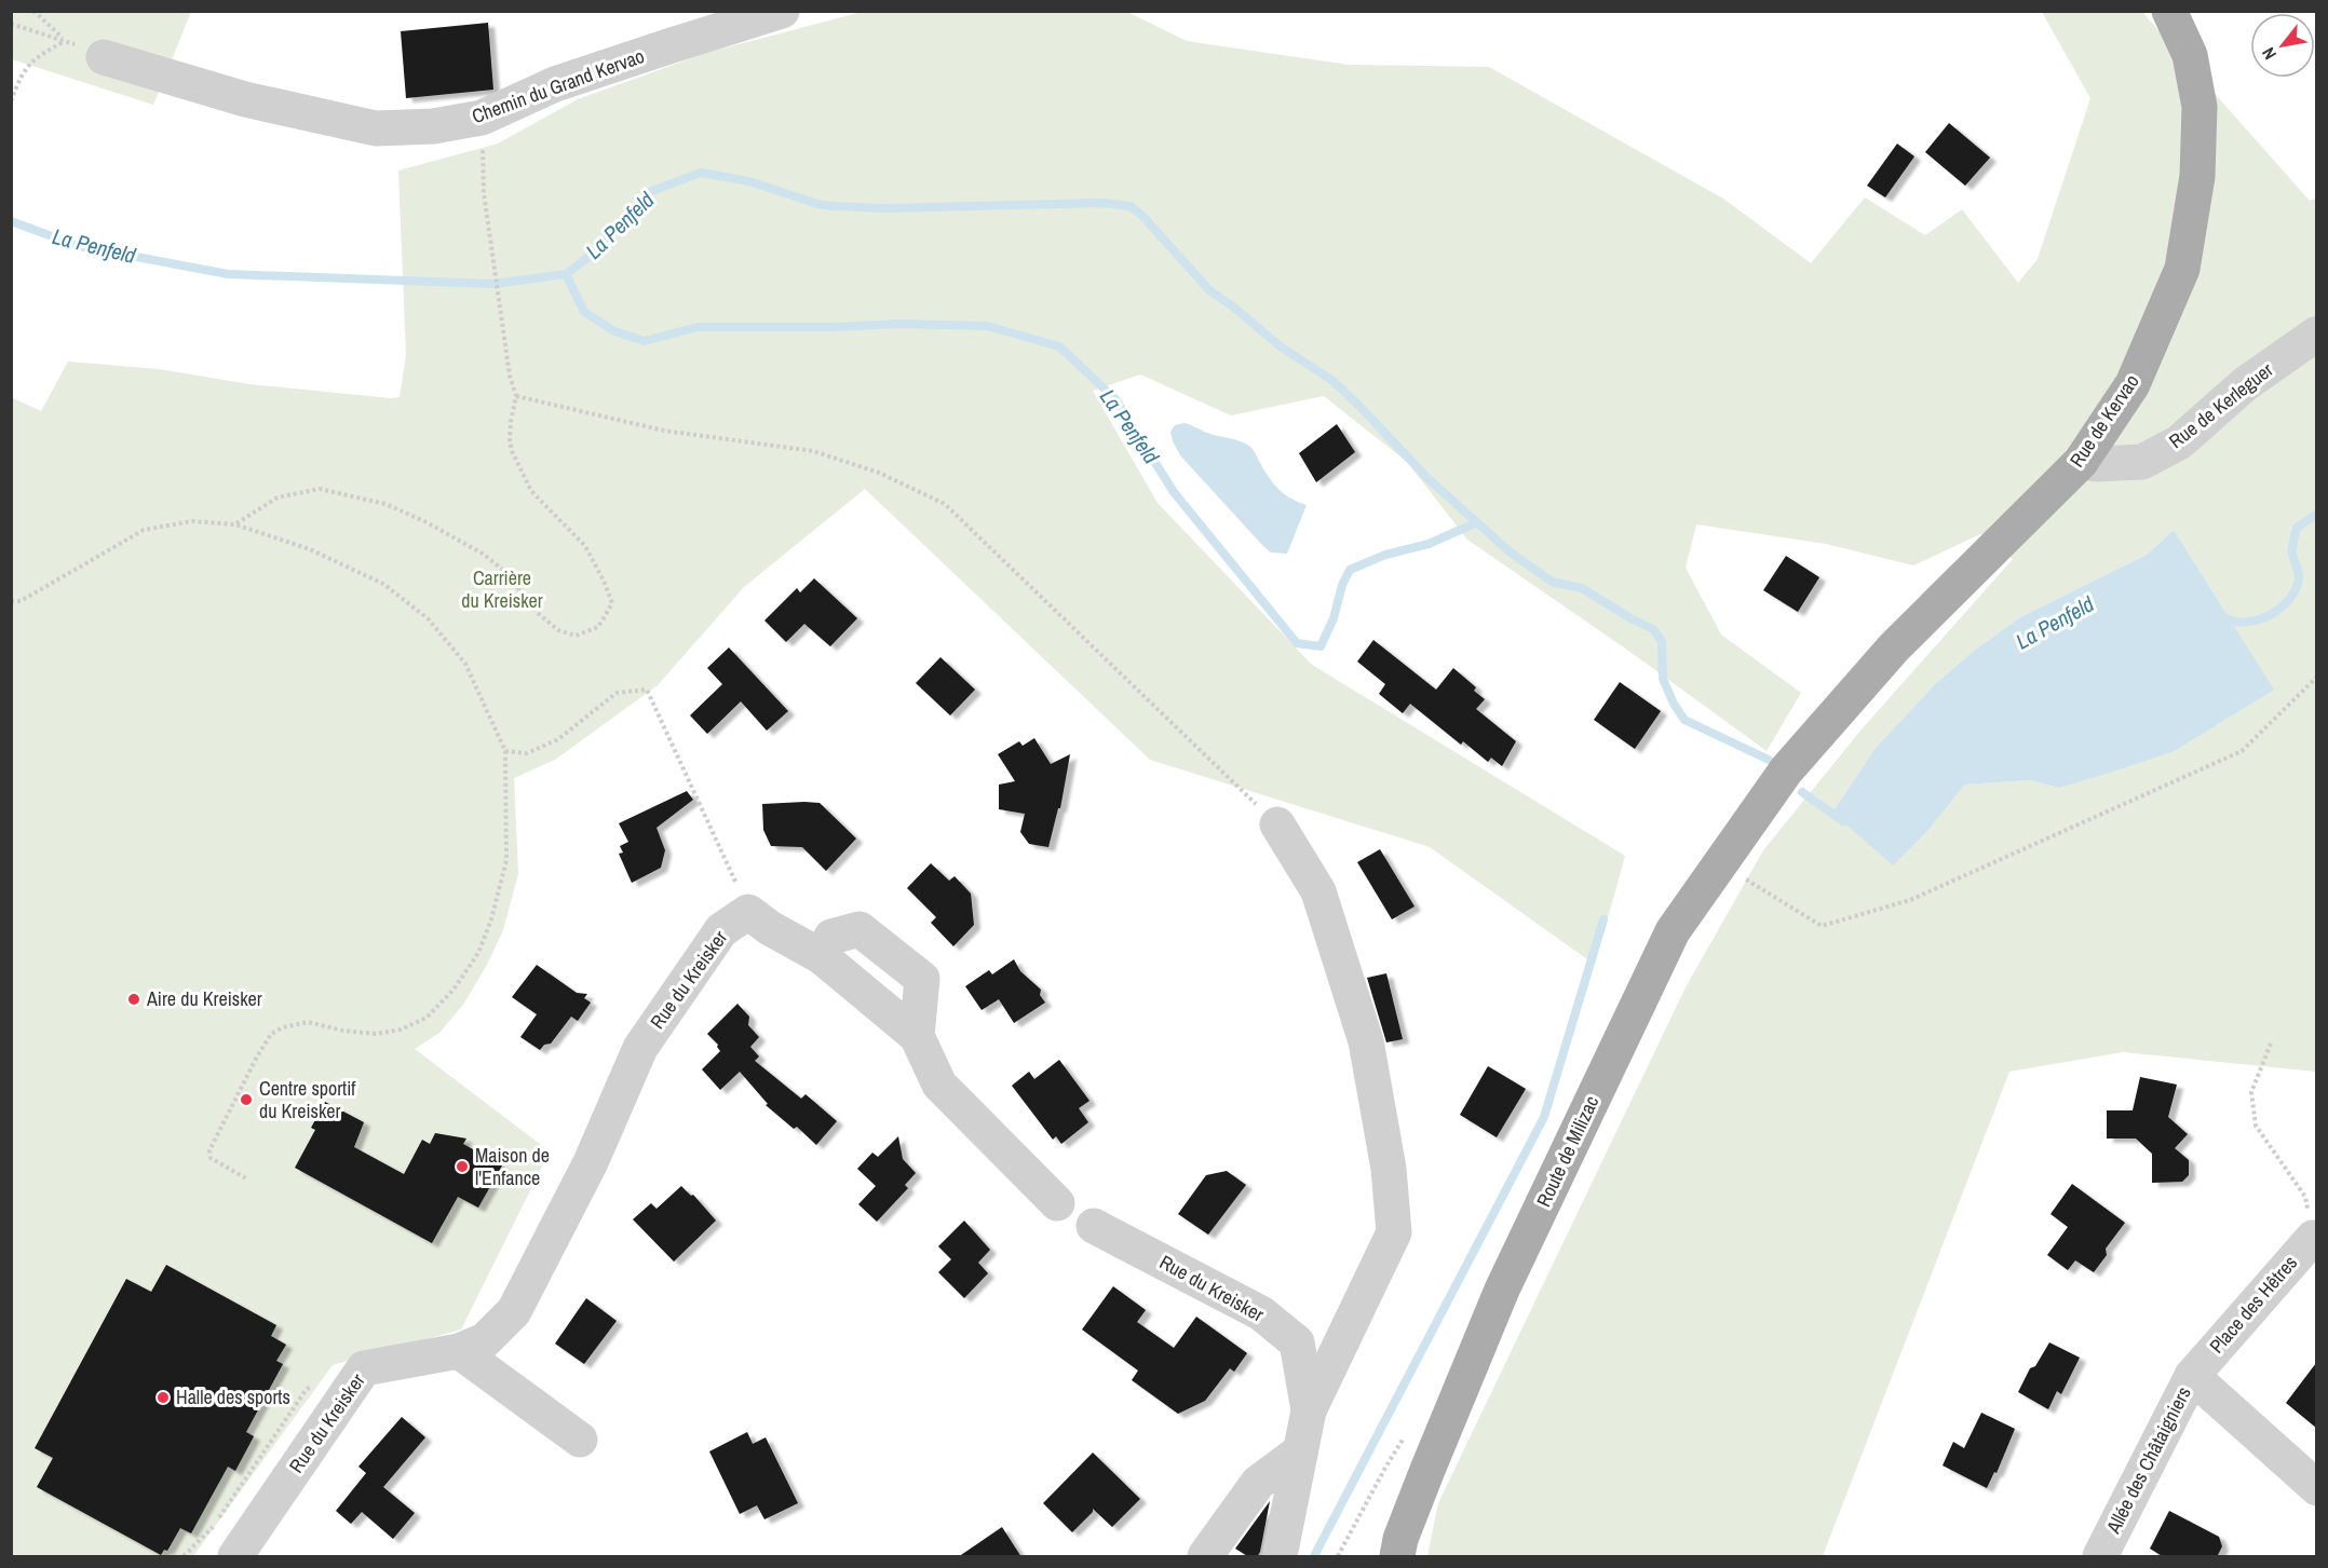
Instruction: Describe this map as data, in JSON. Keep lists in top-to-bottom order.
{
  "streets": {
    "main road": ["Rue de Kervao", "Route de Milizac"],
    "street": [
      "Chemin du Grand Kervao",
      "Rue de Kerleguer",
      "Rue du Kreisker",
      "Place des Hêtres",
      "Allée des Châtaigniers"
    ]
  },
  "crossings": [
    ["Rue de Kerleguer", "Rue de Kervao"],
    ["Rue de Kervao", "Route de Milizac"],
    ["Place des Hêtres", "Allée des Châtaigniers"]
  ],
  "water": ["La Penfeld"],
  "parks": ["Carrière du Kreisker"],
  "places": [
    "Aire du Kreisker",
    "Centre sportif du Kreisker",
    "Maison de l'Enfance",
    "Halle des sports"
  ],
  "north": "bottom left"
}
